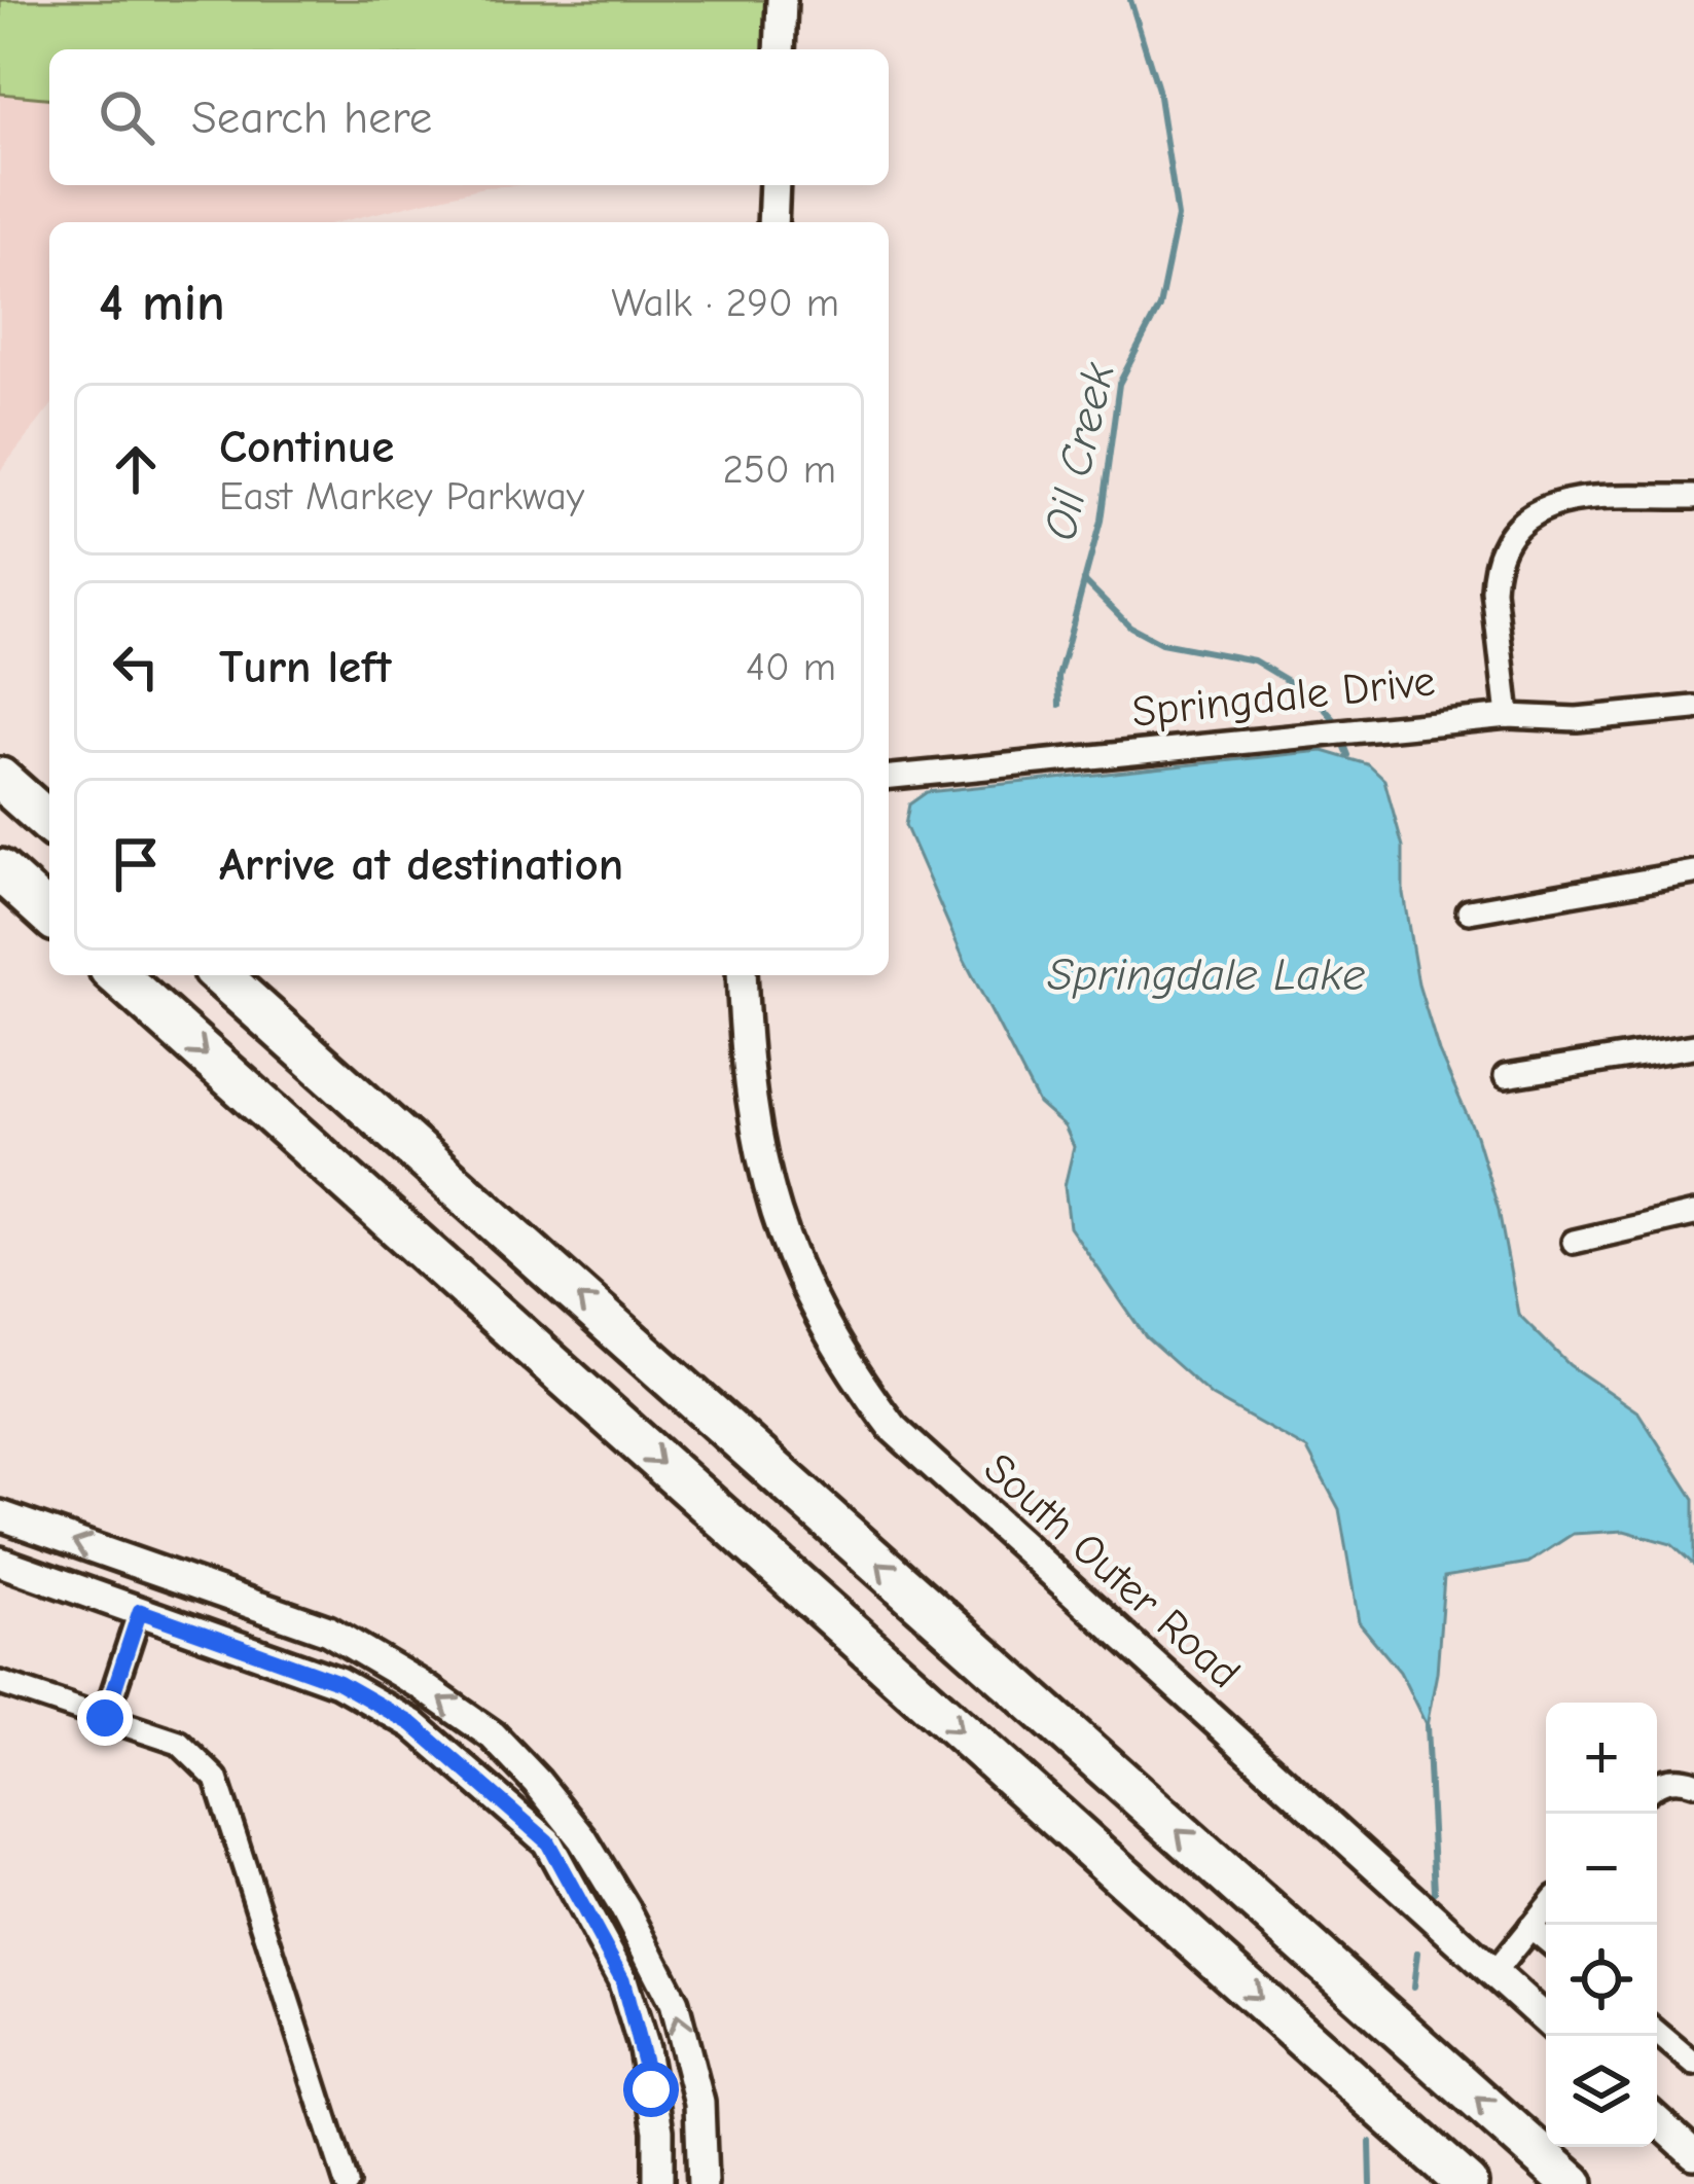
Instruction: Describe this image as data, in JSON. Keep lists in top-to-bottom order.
{
  "streets": {
    "street": ["Springdale Drive", "South Outer Road"]
  },
  "water": ["Oil Creek", "Springdale Lake"],
  "page": {
    "search": "Search here",
    "heading": ["4 min", "Walk · 290 m"],
    "list": [
      ["Continue", "East Markey Parkway", "250 m"],
      ["Turn left", "40 m"],
      "Arrive at destination"
    ],
    "map_buttons": ["+", "−"]
  }
}
